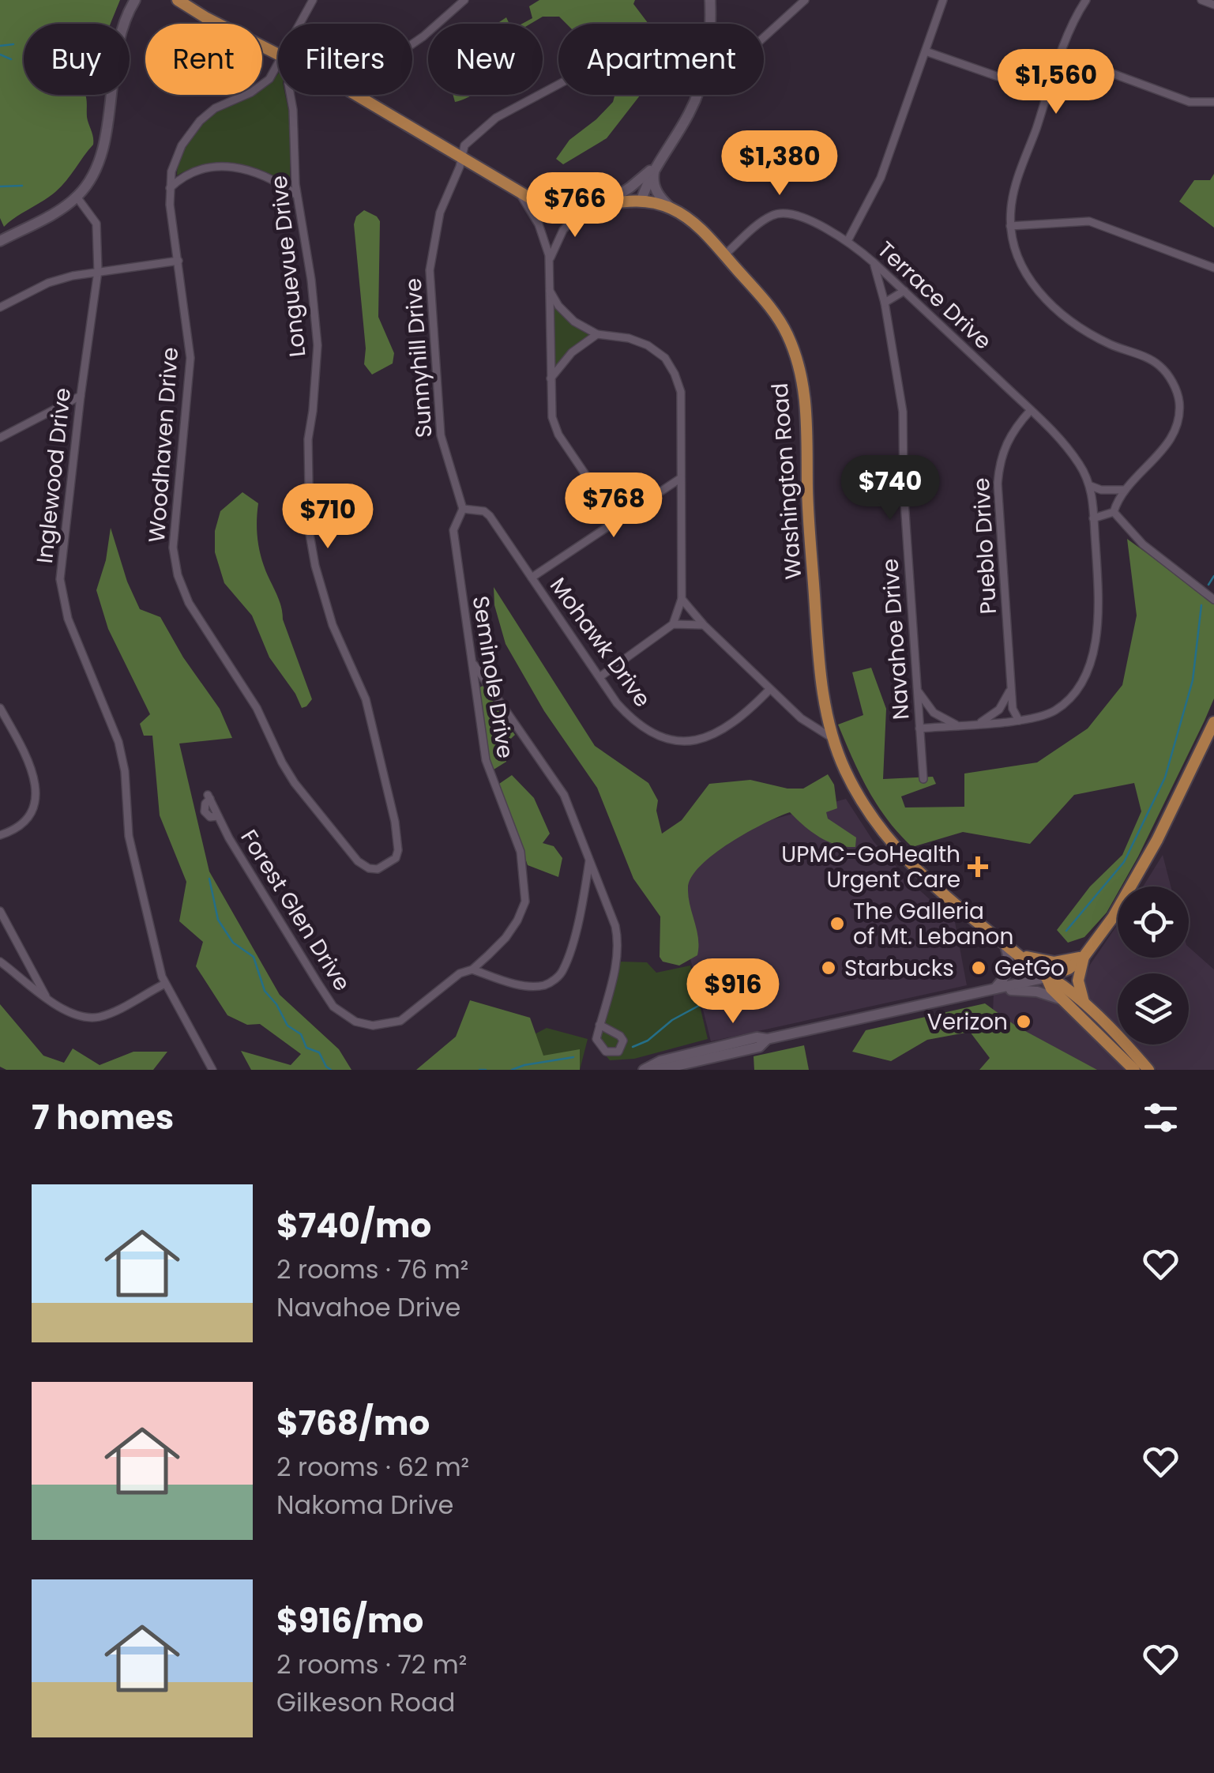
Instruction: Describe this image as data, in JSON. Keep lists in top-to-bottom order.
{
  "streets": {
    "main road": ["Washington Road"],
    "street": [
      "Longuevue Drive",
      "Terrace Drive",
      "Sunnyhill Drive",
      "Woodhaven Drive",
      "Inglewood Drive",
      "Pueblo Drive",
      "Navahoe Drive",
      "Mohawk Drive",
      "Seminole Drive",
      "Forest Glen Drive"
    ]
  },
  "crossings": [
    ["Longuevue Drive", "Woodhaven Drive"],
    ["Terrace Drive", "Washington Road"],
    ["Terrace Drive", "Pueblo Drive"],
    ["Terrace Drive", "Navahoe Drive"],
    ["Sunnyhill Drive", "Washington Road"],
    ["Sunnyhill Drive", "Mohawk Drive"],
    ["Sunnyhill Drive", "Seminole Drive"],
    ["Mohawk Drive", "Seminole Drive"],
    ["Seminole Drive", "Forest Glen Drive"]
  ],
  "places": {
    "health": ["UPMC-GoHealth Urgent Care"],
    "other": [
      "The Galleria of Mt. Lebanon",
      "Starbucks",
      "GetGo",
      "Verizon"
    ]
  },
  "page": {
    "chip": [
      "Buy",
      "Rent",
      "Filters",
      "New",
      "Apartment"
    ],
    "price": [
      "$1,560",
      "$1,380",
      "$766",
      "$740",
      "$768",
      "$710",
      "$916"
    ],
    "heading": "7 homes",
    "list": [
      {
        "name": "$740/mo",
        "note": "2 rooms · 76 m² · Navahoe Drive"
      },
      {
        "name": "$768/mo",
        "note": "2 rooms · 62 m² · Nakoma Drive"
      },
      {
        "name": "$916/mo",
        "note": "2 rooms · 72 m² · Gilkeson Road"
      }
    ]
  }
}
